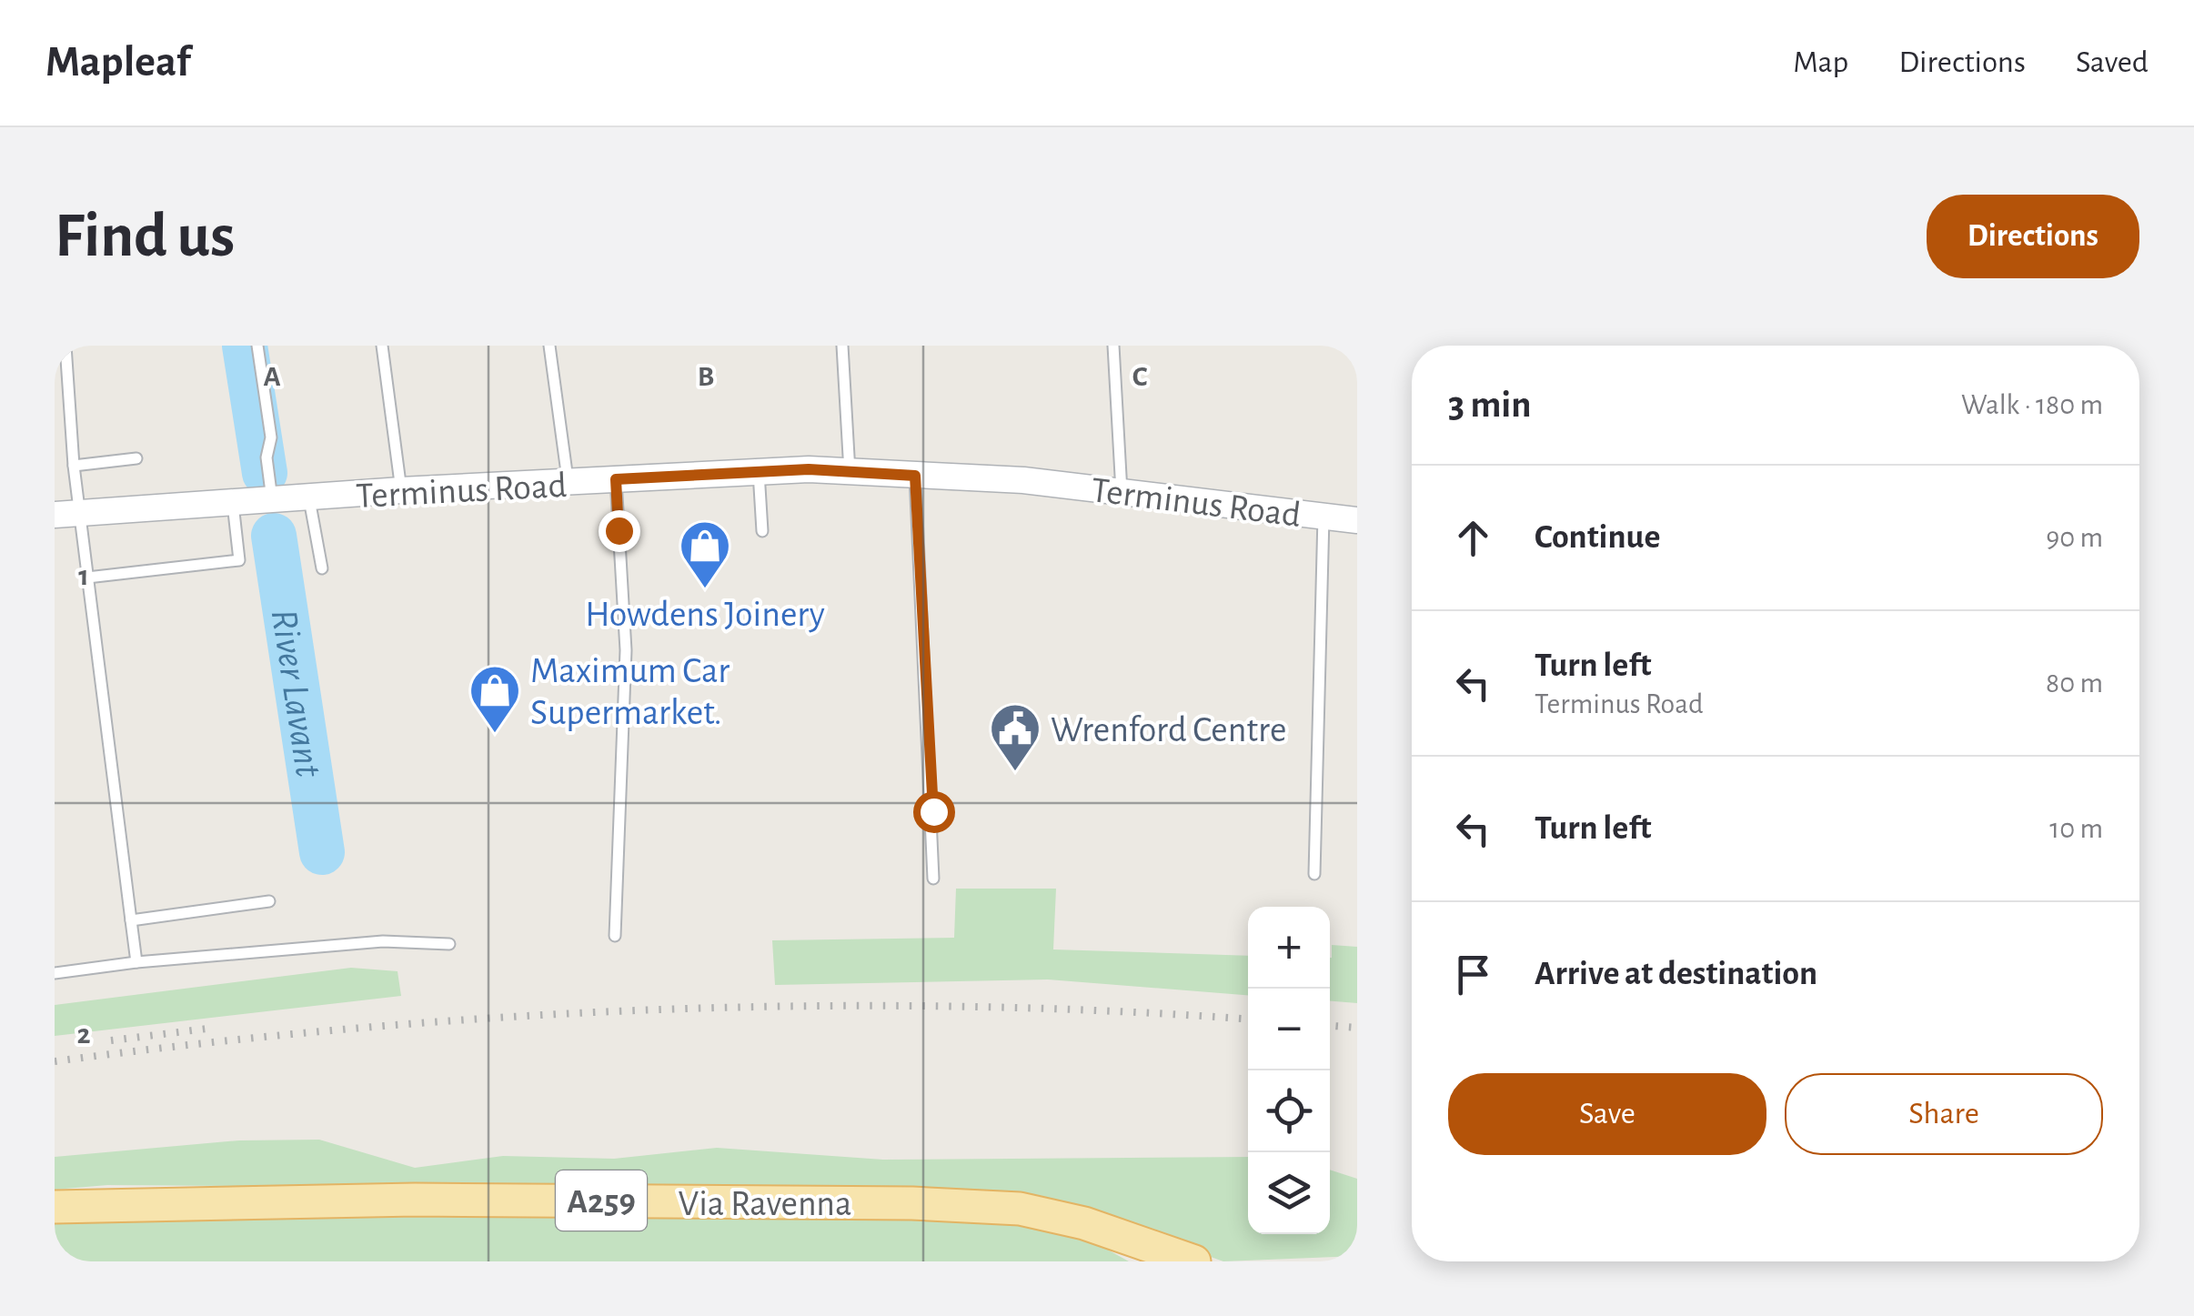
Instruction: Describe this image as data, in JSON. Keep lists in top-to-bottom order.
{
  "streets": {
    "main road": ["A259", "Via Ravenna"],
    "street": ["Terminus Road"]
  },
  "water": ["River Lavant"],
  "places": {
    "shop": ["Howdens Joinery", "Maximum Car Supermarket."],
    "public building": ["Wrenford Centre"]
  },
  "page": {
    "header": "Mapleaf",
    "nav": ["Map", "Directions", "Saved"],
    "buttons": [
      "Directions",
      ["Save", "Share"]
    ],
    "title": "Find us",
    "heading": ["3 min", "Walk · 180 m"],
    "list": [
      ["Continue", "90 m"],
      ["Turn left", "Terminus Road", "80 m"],
      ["Turn left", "10 m"],
      "Arrive at destination"
    ],
    "map_buttons": ["+", "−"]
  },
  "grid": {
    "columns": ["A", "B", "C"],
    "rows": ["1", "2"]
  }
}
